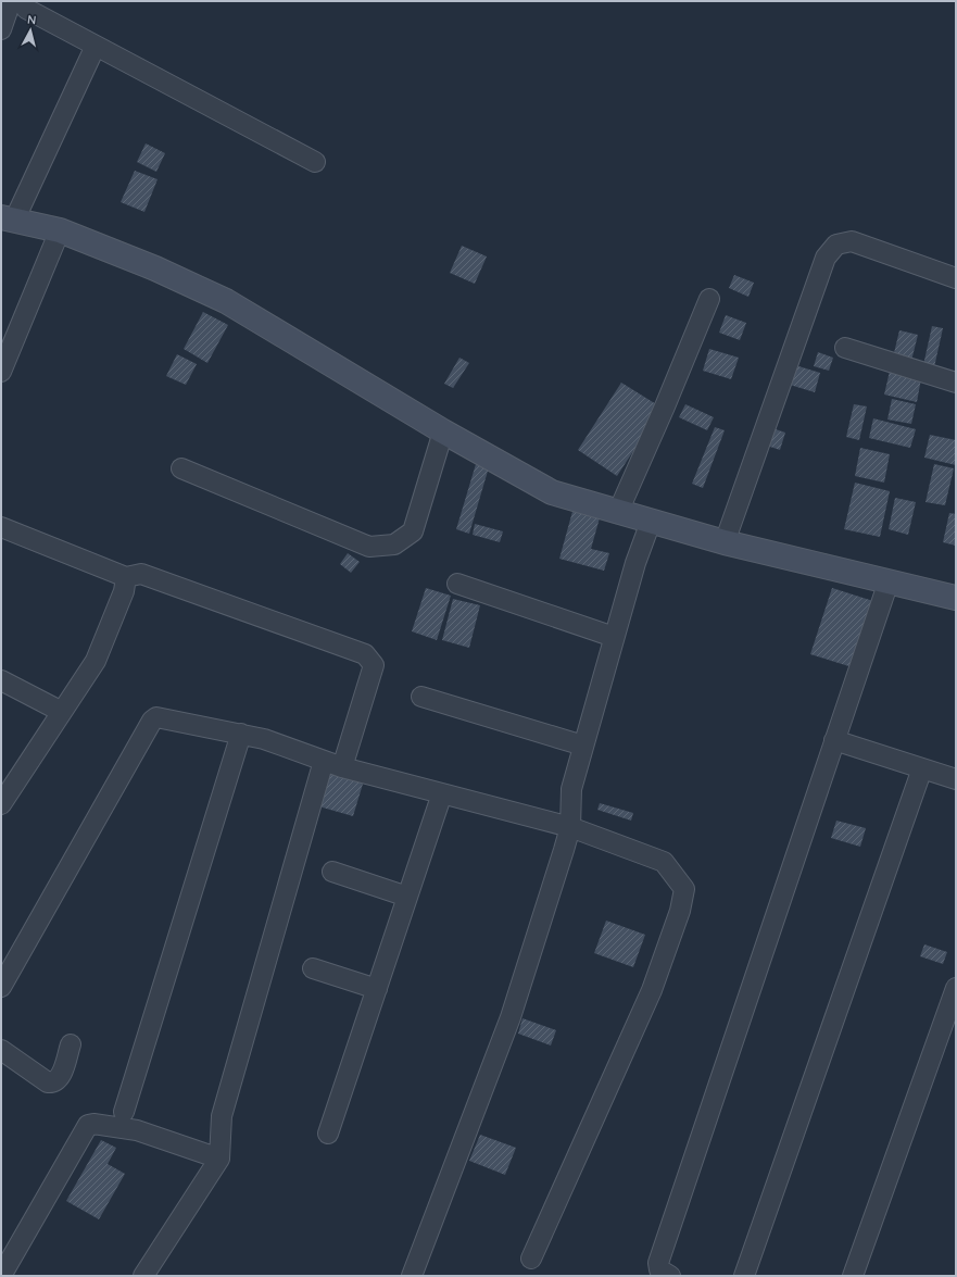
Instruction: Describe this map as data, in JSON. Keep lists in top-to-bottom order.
{
  "north": "top"
}
